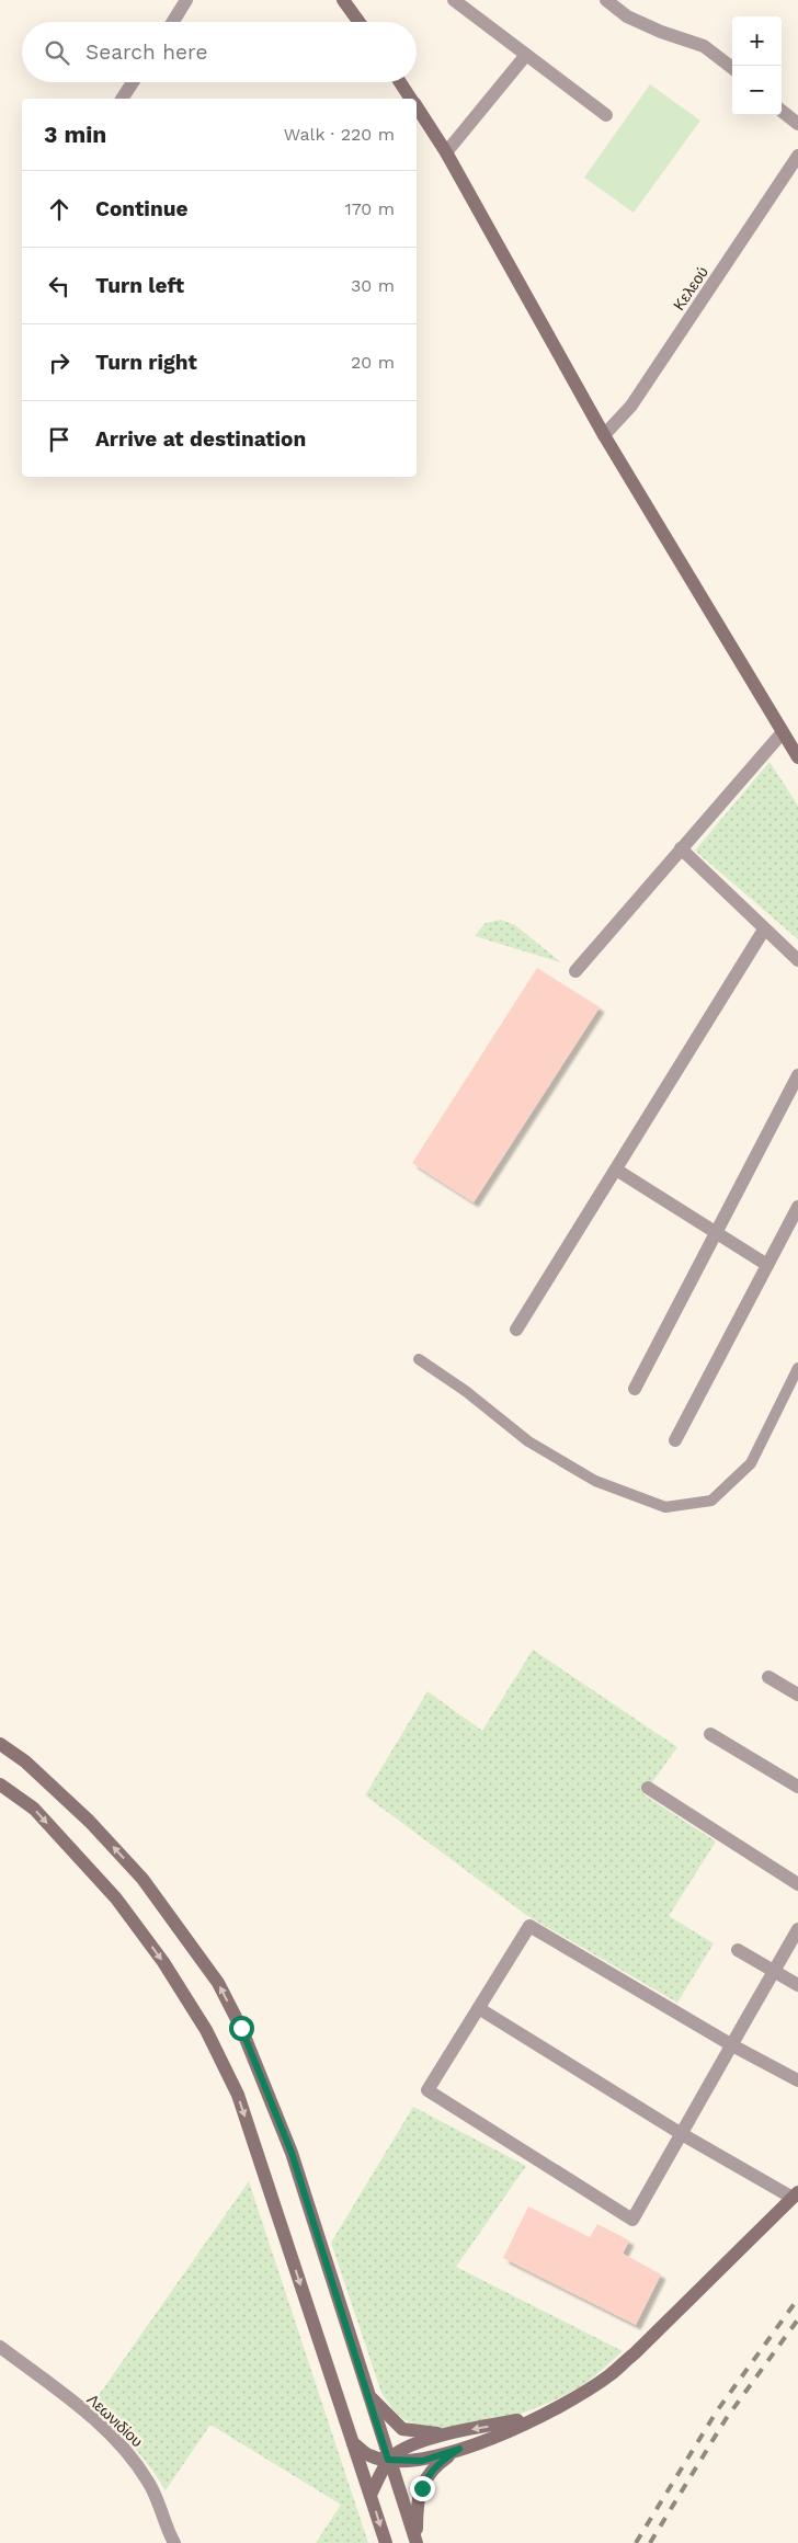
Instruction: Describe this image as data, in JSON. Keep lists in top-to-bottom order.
{
  "streets": {
    "street": ["Κελεού", "Λεωνιδίου"]
  },
  "page": {
    "map_buttons": ["+", "−"],
    "search": "Search here",
    "heading": ["3 min", "Walk · 220 m"],
    "list": [
      ["Continue", "170 m"],
      ["Turn left", "30 m"],
      ["Turn right", "20 m"],
      "Arrive at destination"
    ]
  }
}
